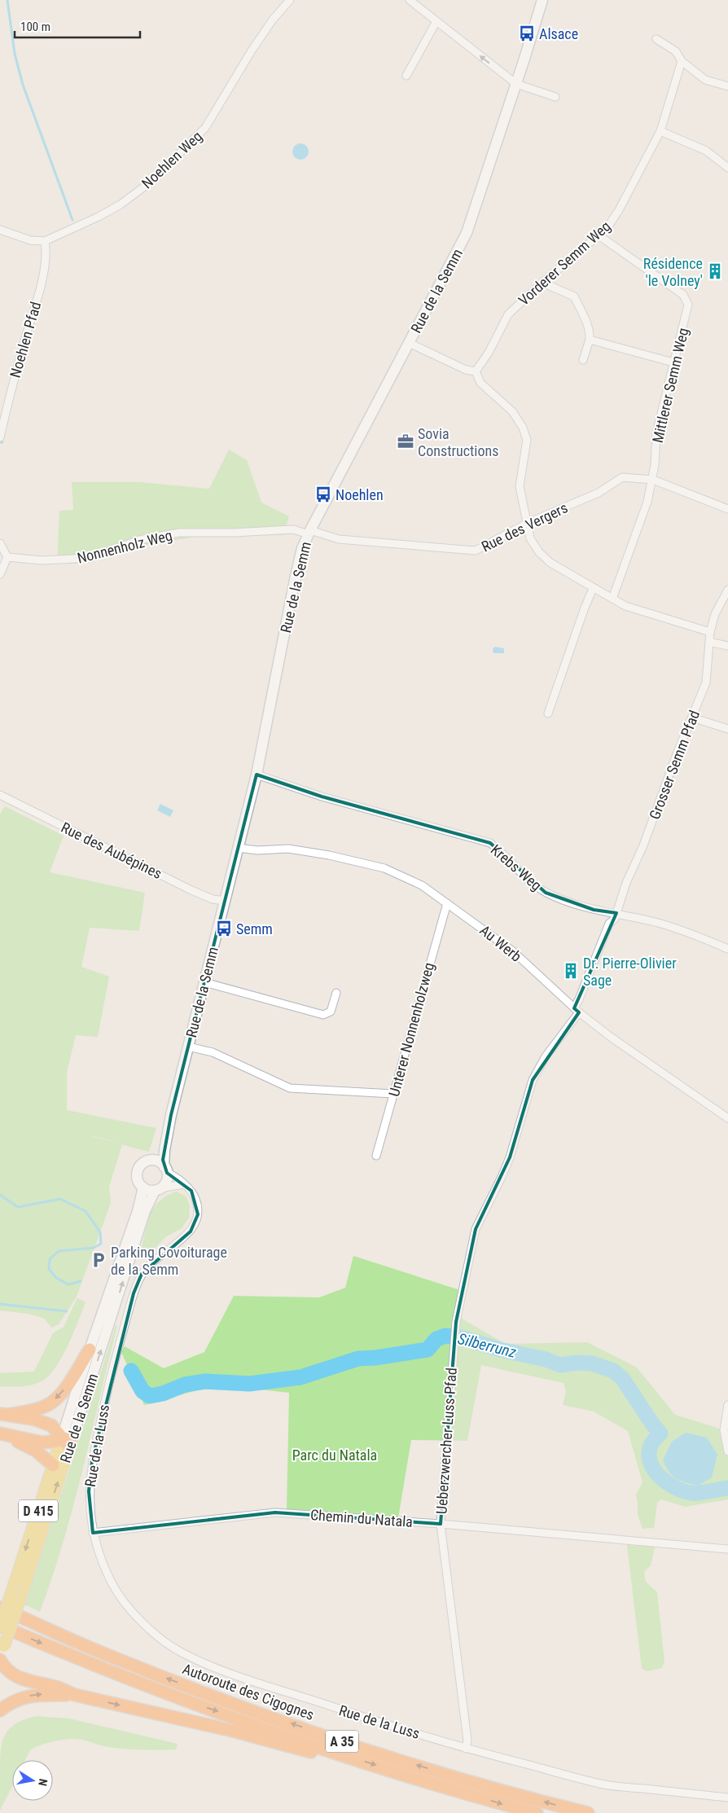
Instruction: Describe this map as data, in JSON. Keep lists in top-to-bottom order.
{
  "streets": {
    "highway": ["Autoroute des Cigognes", "A 35"],
    "main road": ["Rue de la Semm", "D 415"],
    "street": [
      "Noehlen Weg",
      "Vorderer Semm Weg",
      "Noehlen Pfad",
      "Mittlerer Semm Weg",
      "Rue des Vergers",
      "Nonnenholz Weg",
      "Grosser Semm Pfad",
      "Rue des Aubépines",
      "Krebs Weg",
      "Au Werb",
      "Unterer Nonnenholzweg",
      "Ueberzwercher Luss Pfad",
      "Rue de la Luss",
      "Chemin du Natala"
    ]
  },
  "crossings": [
    ["Noehlen Weg", "Noehlen Pfad"],
    ["Vorderer Semm Weg", "Mittlerer Semm Weg"],
    ["Rue de la Semm", "Rue des Vergers"],
    ["Rue de la Semm", "Nonnenholz Weg"],
    ["Rue de la Semm", "Rue des Aubépines"],
    ["Rue de la Semm", "Krebs Weg"],
    ["Rue de la Semm", "Au Werb"],
    ["Rue de la Semm", "Rue de la Luss"],
    ["Rue de la Semm", "Autoroute des Cigognes"],
    ["Mittlerer Semm Weg", "Rue des Vergers"],
    ["Rue des Vergers", "Nonnenholz Weg"],
    ["Grosser Semm Pfad", "Krebs Weg"],
    ["Grosser Semm Pfad", "Au Werb"],
    ["Grosser Semm Pfad", "Ueberzwercher Luss Pfad"],
    ["Au Werb", "Unterer Nonnenholzweg"],
    ["Au Werb", "Ueberzwercher Luss Pfad"],
    ["Ueberzwercher Luss Pfad", "Rue de la Luss"],
    ["Ueberzwercher Luss Pfad", "Chemin du Natala"],
    ["Rue de la Luss", "Chemin du Natala"]
  ],
  "water": ["Silberrunz"],
  "parks": ["Parc du Natala"],
  "places": {
    "bus stop": ["Alsace", "Noehlen", "Semm"],
    "building": ["Résidence 'le Volney'", "Dr. Pierre-Olivier Sage"],
    "office": ["Sovia Constructions"],
    "parking": ["Parking Covoiturage de la Semm"]
  },
  "scale_bar": "100 m",
  "north": "right"
}
